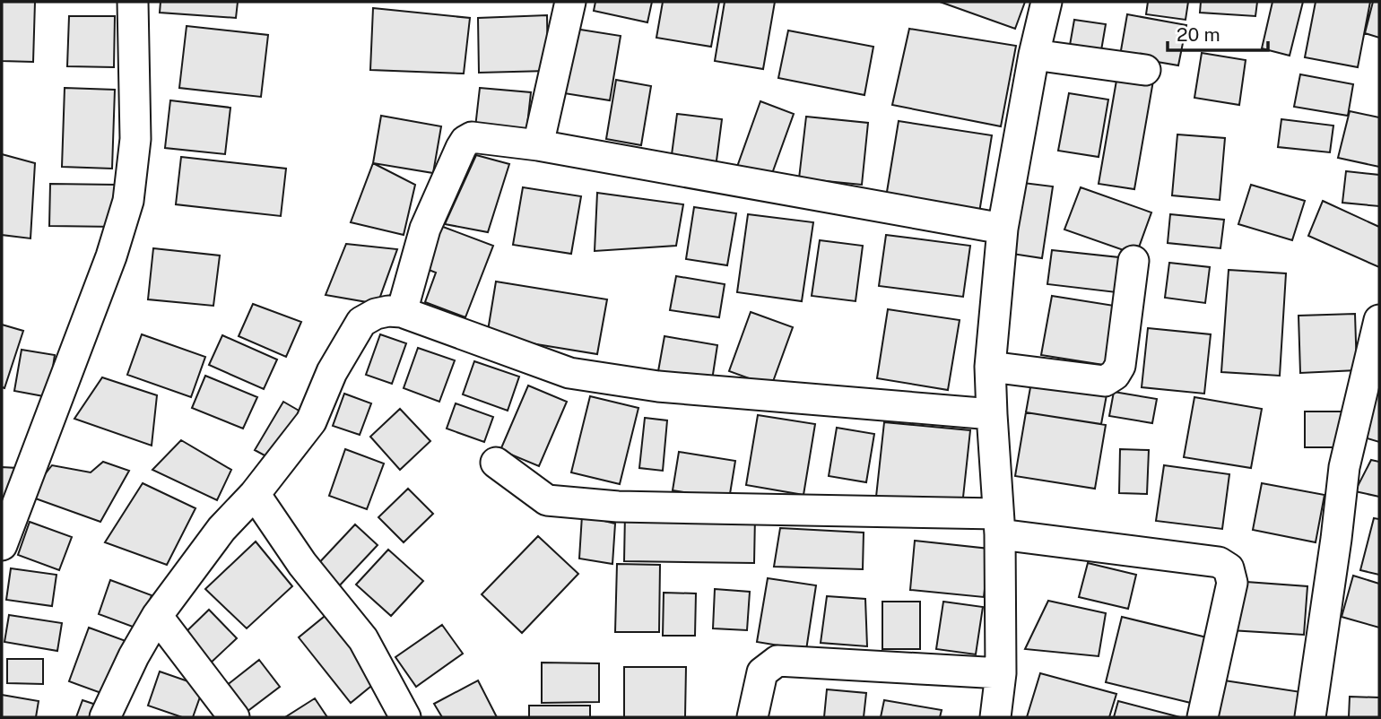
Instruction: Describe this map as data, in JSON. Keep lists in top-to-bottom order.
{
  "scale_bar": "20 m"
}
